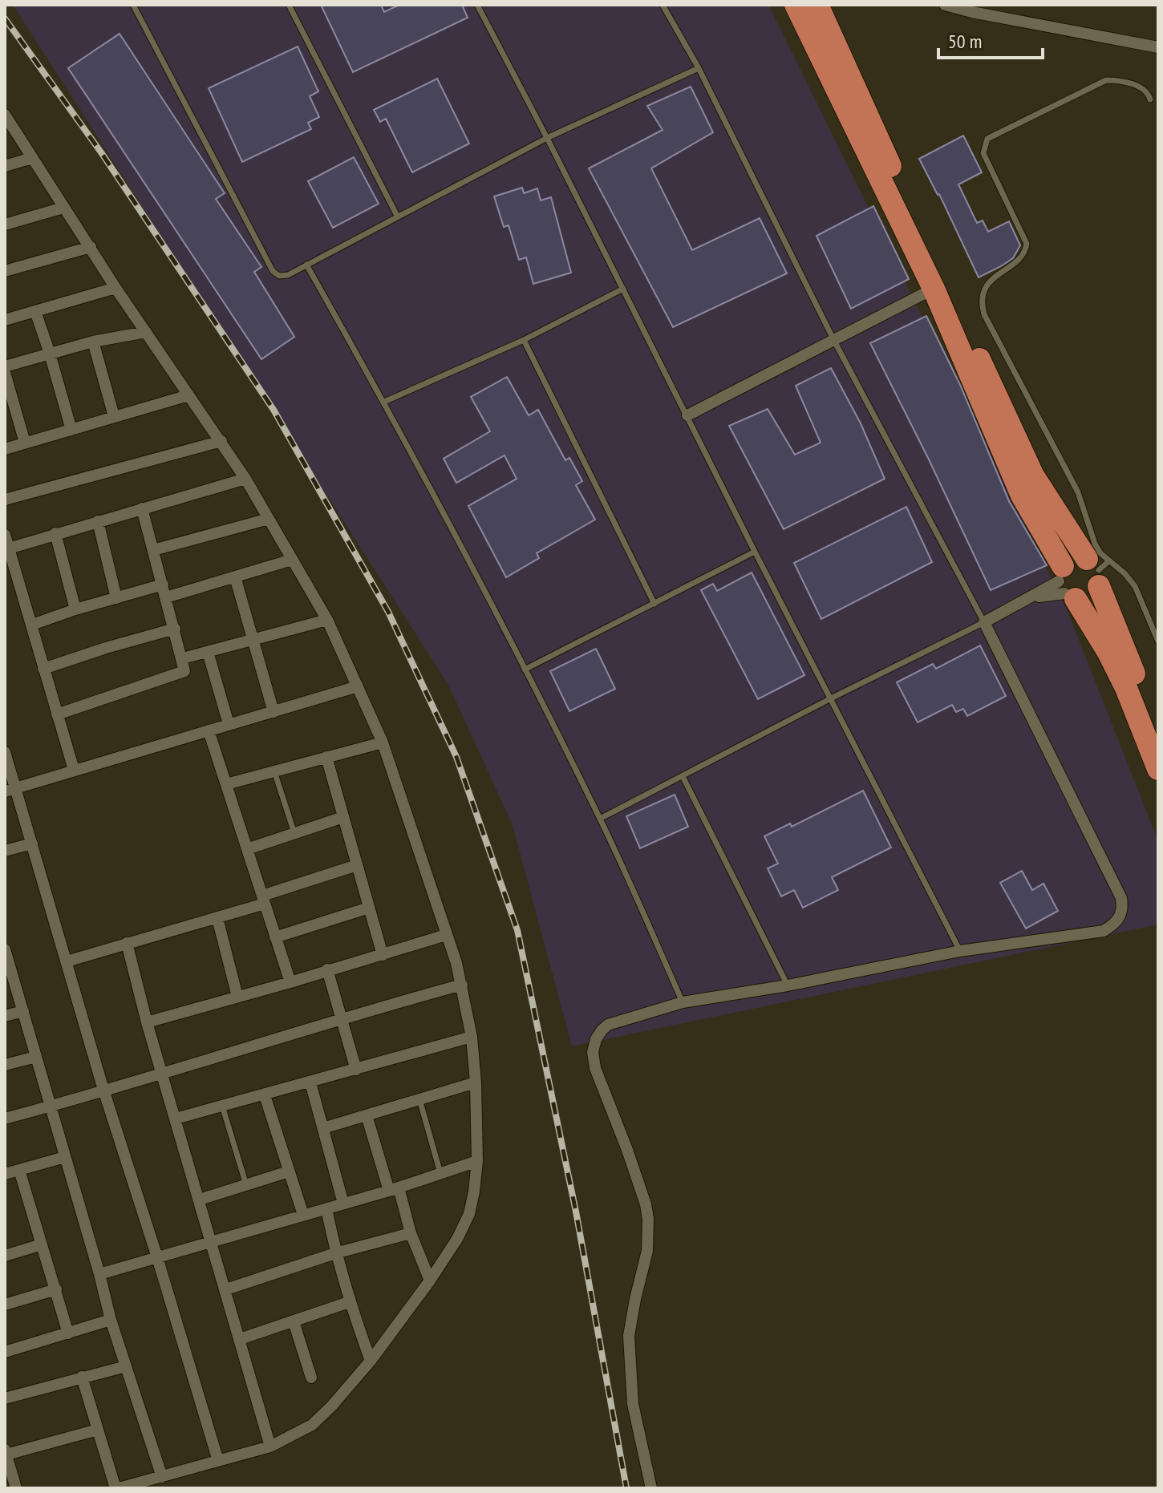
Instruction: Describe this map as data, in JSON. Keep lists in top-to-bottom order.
{
  "scale_bar": "50 m"
}
